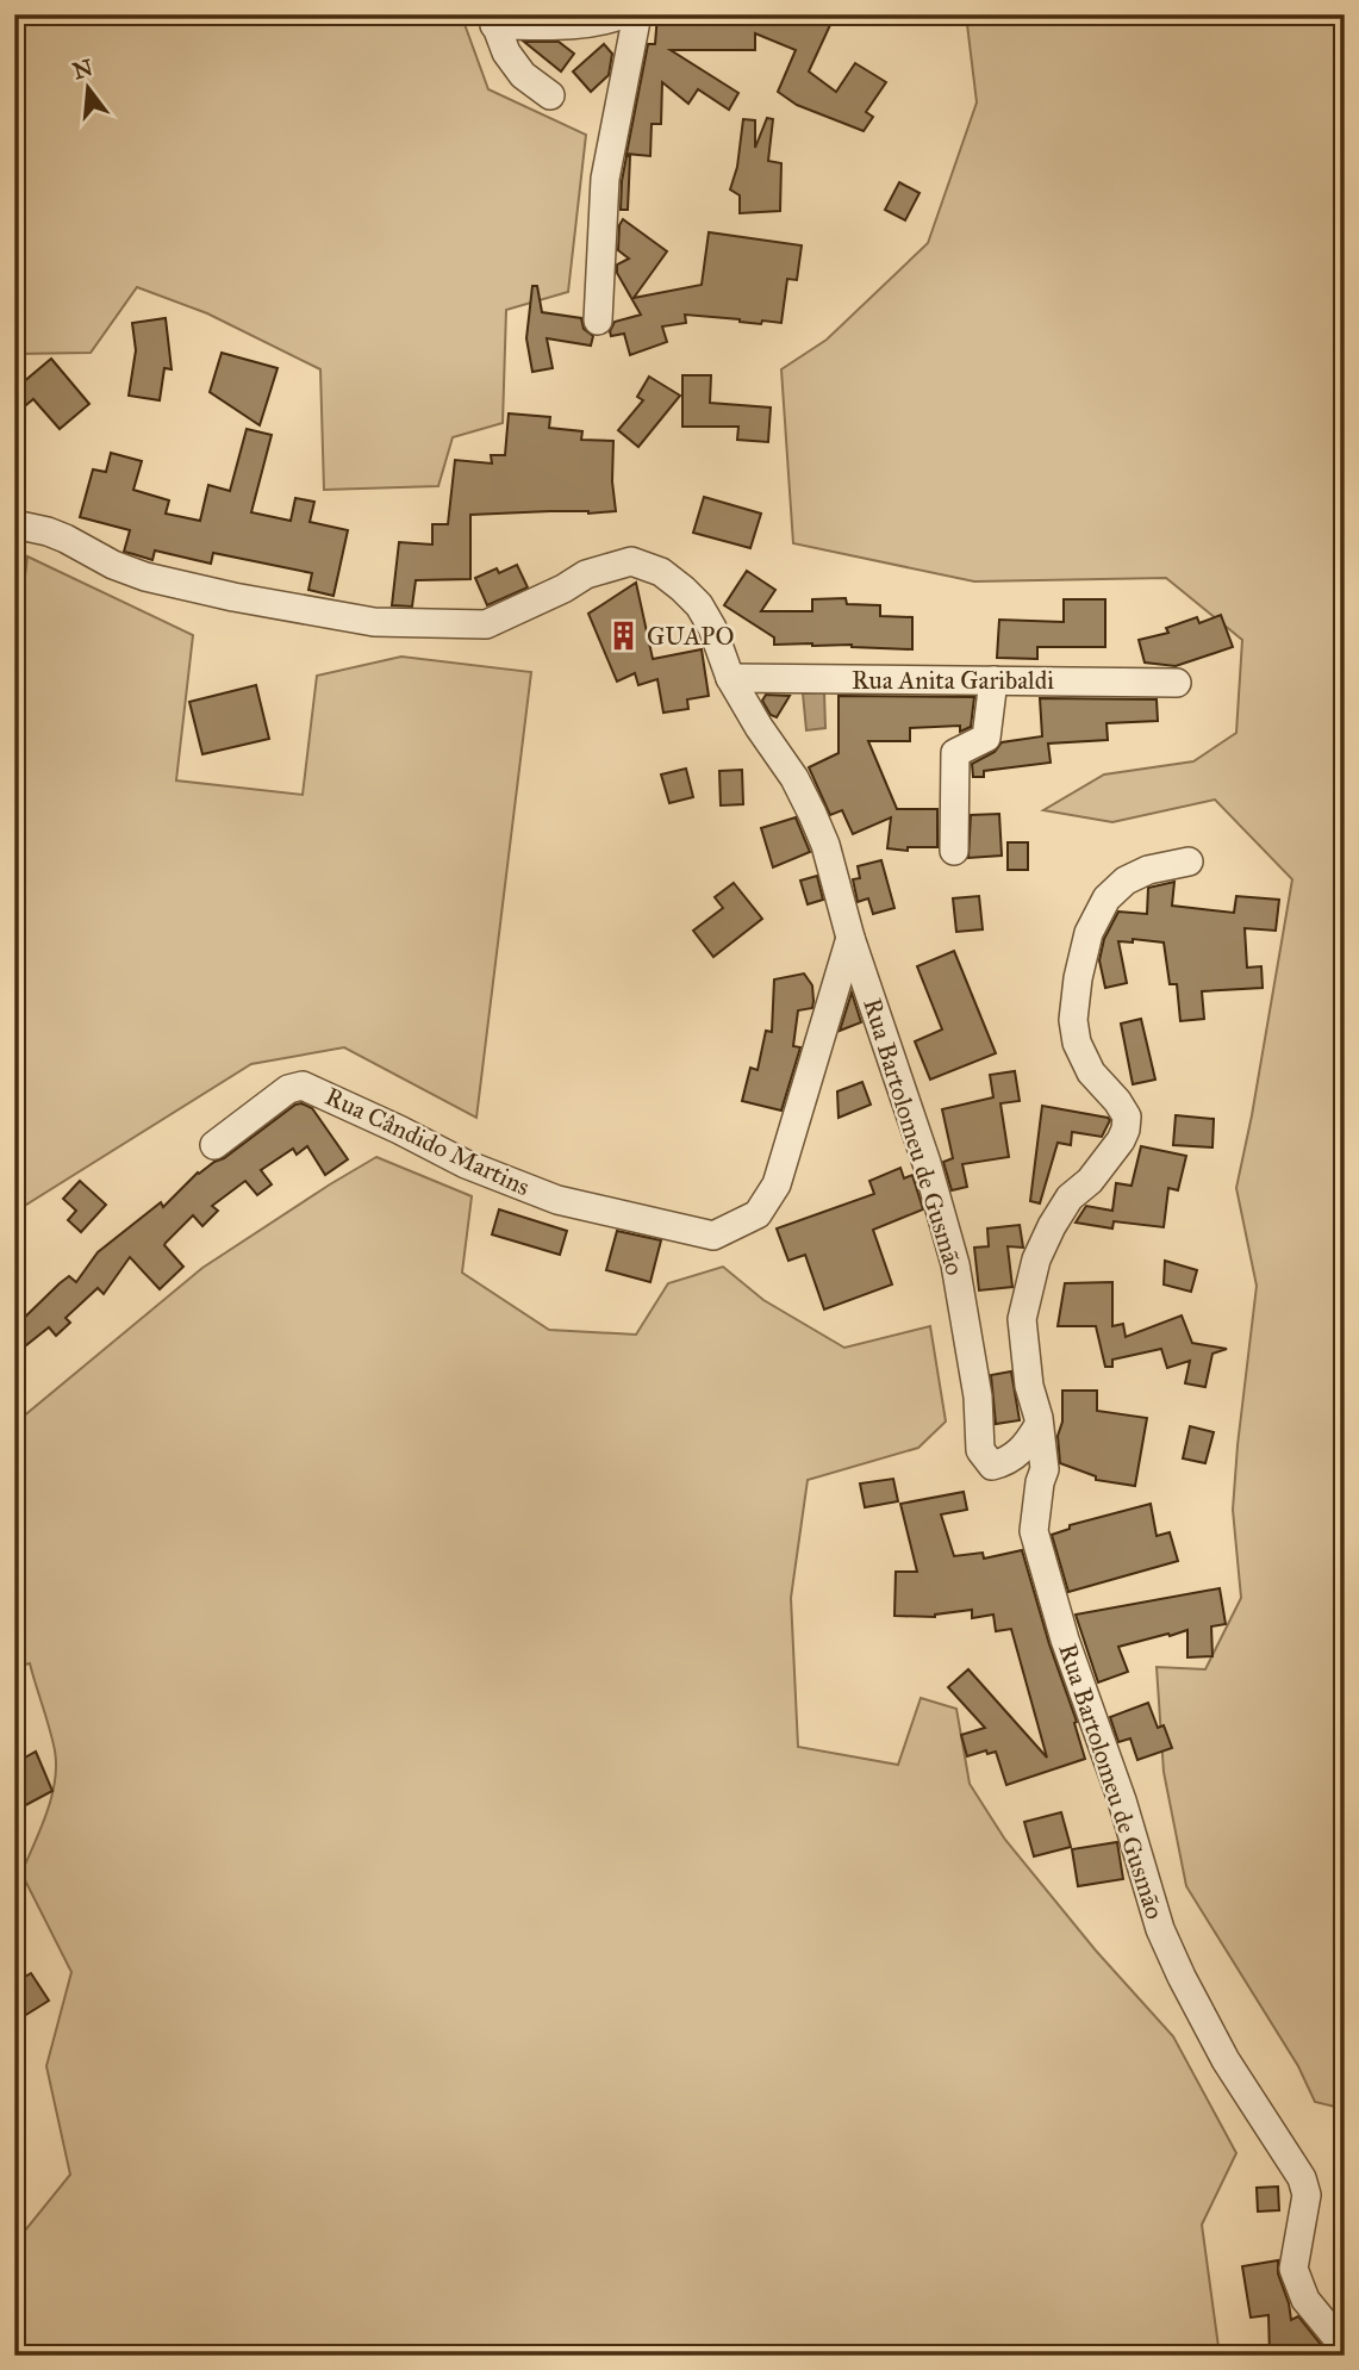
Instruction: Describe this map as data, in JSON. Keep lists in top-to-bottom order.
{
  "streets": {
    "street": ["Rua Anita Garibaldi", "Rua Bartolomeu de Gusmão", "Rua Cândido Martins"]
  },
  "crossings": [
    ["Rua Anita Garibaldi", "Rua Bartolomeu de Gusmão"],
    ["Rua Bartolomeu de Gusmão", "Rua Cândido Martins"]
  ],
  "places": {
    "building": ["GUAPO"]
  },
  "north": "top"
}
